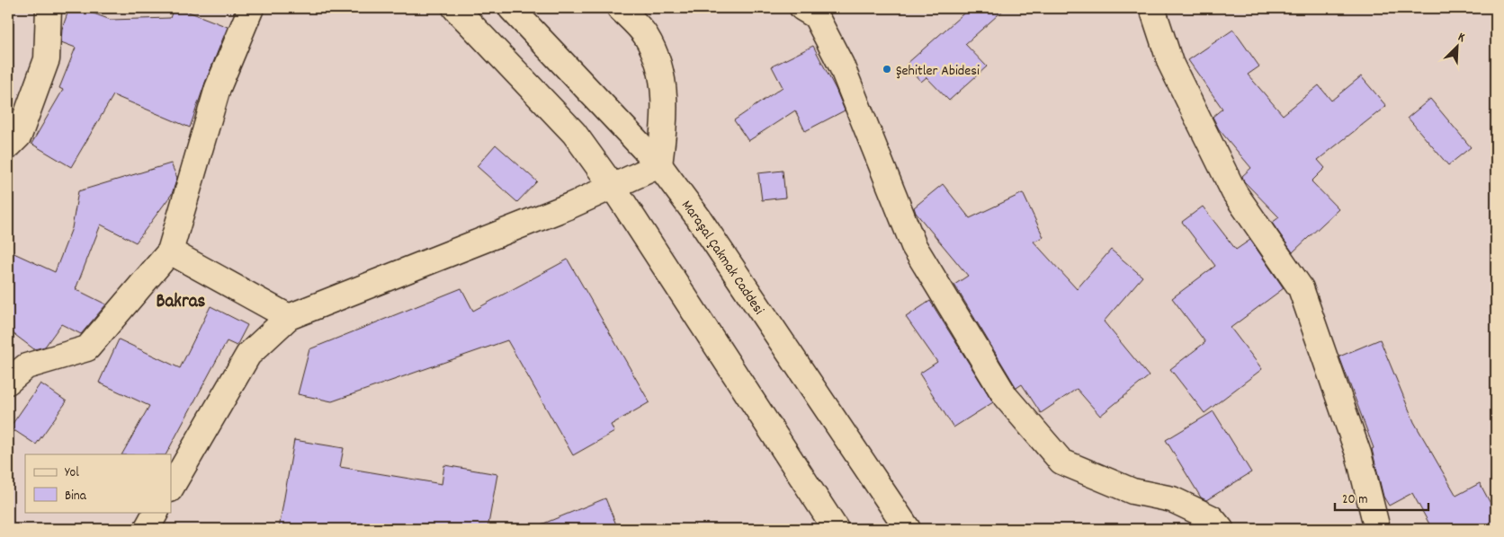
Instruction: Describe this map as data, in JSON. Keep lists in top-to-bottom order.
{
  "streets": {
    "main road": ["Maraşal Çakmak Caddesi"]
  },
  "districts": ["Bakras"],
  "places": ["Şehitler Abidesi"],
  "legend": ["Yol", "Bina"],
  "scale_bar": "20 m",
  "north": "top right"
}
